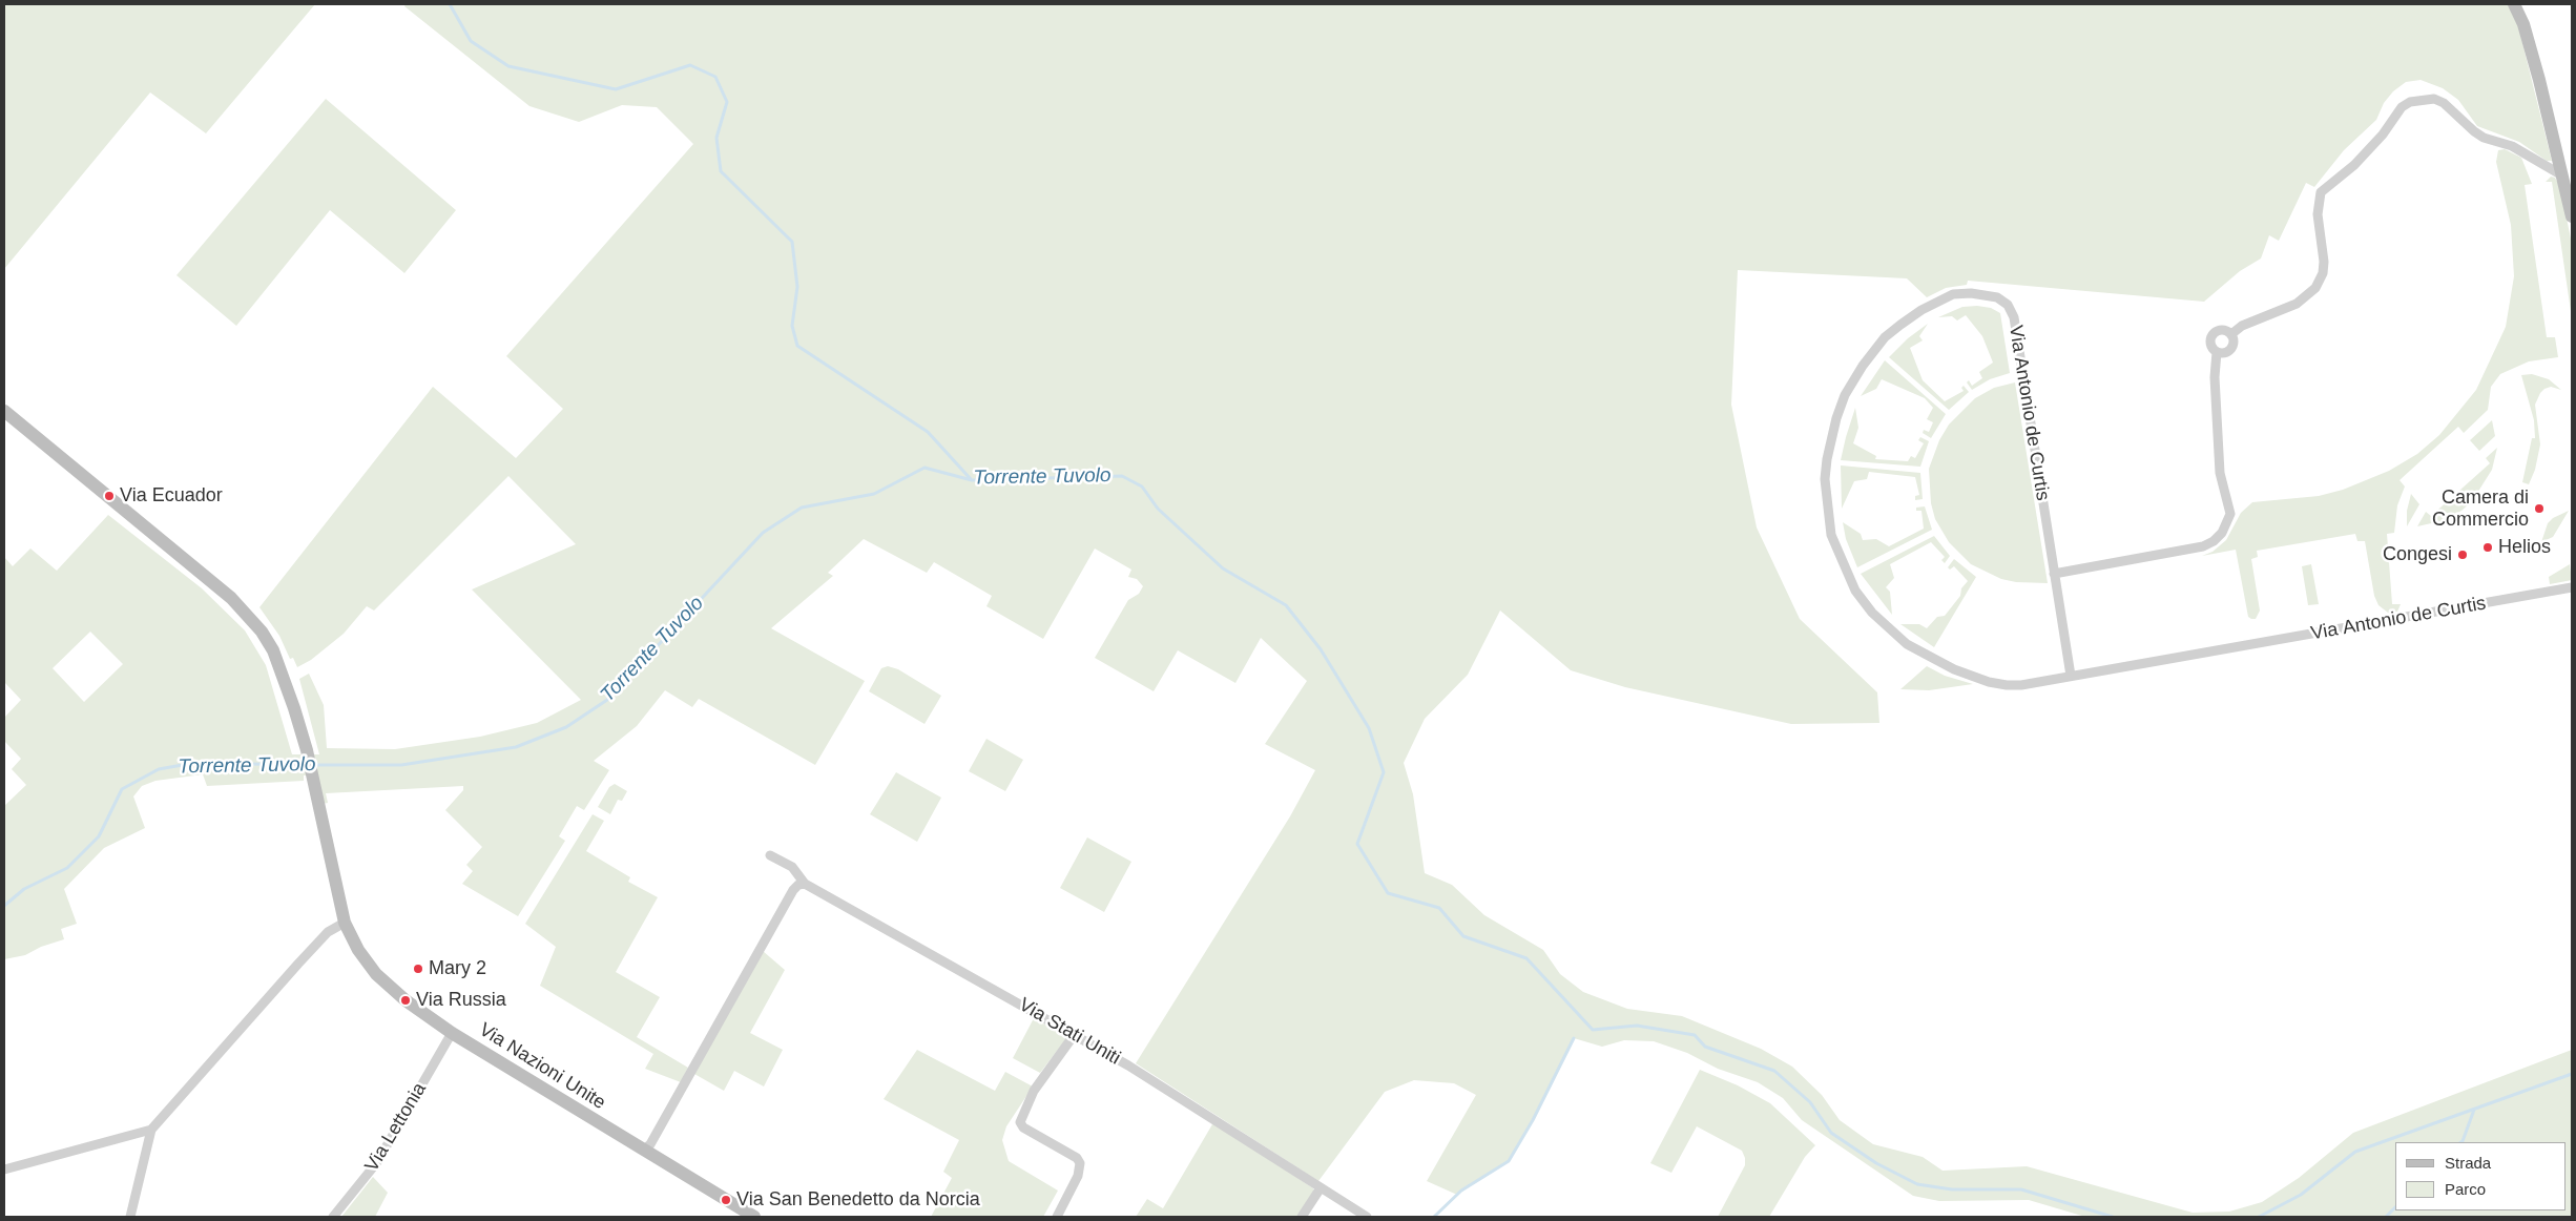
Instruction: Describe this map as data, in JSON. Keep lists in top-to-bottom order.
{
  "streets": {
    "street": [
      "Via Antonio de Curtis",
      "Via Stati Uniti",
      "Via Nazioni Unite",
      "Via Lettonia"
    ]
  },
  "crossings": [
    ["Via Nazioni Unite", "Via Lettonia"]
  ],
  "water": ["Torrente Tuvolo"],
  "places": [
    "Via Ecuador",
    "Camera di Commercio",
    "Helios",
    "Congesi",
    "Mary 2",
    "Via Russia",
    "Via San Benedetto da Norcia"
  ],
  "legend": ["Strada", "Parco"]
}
